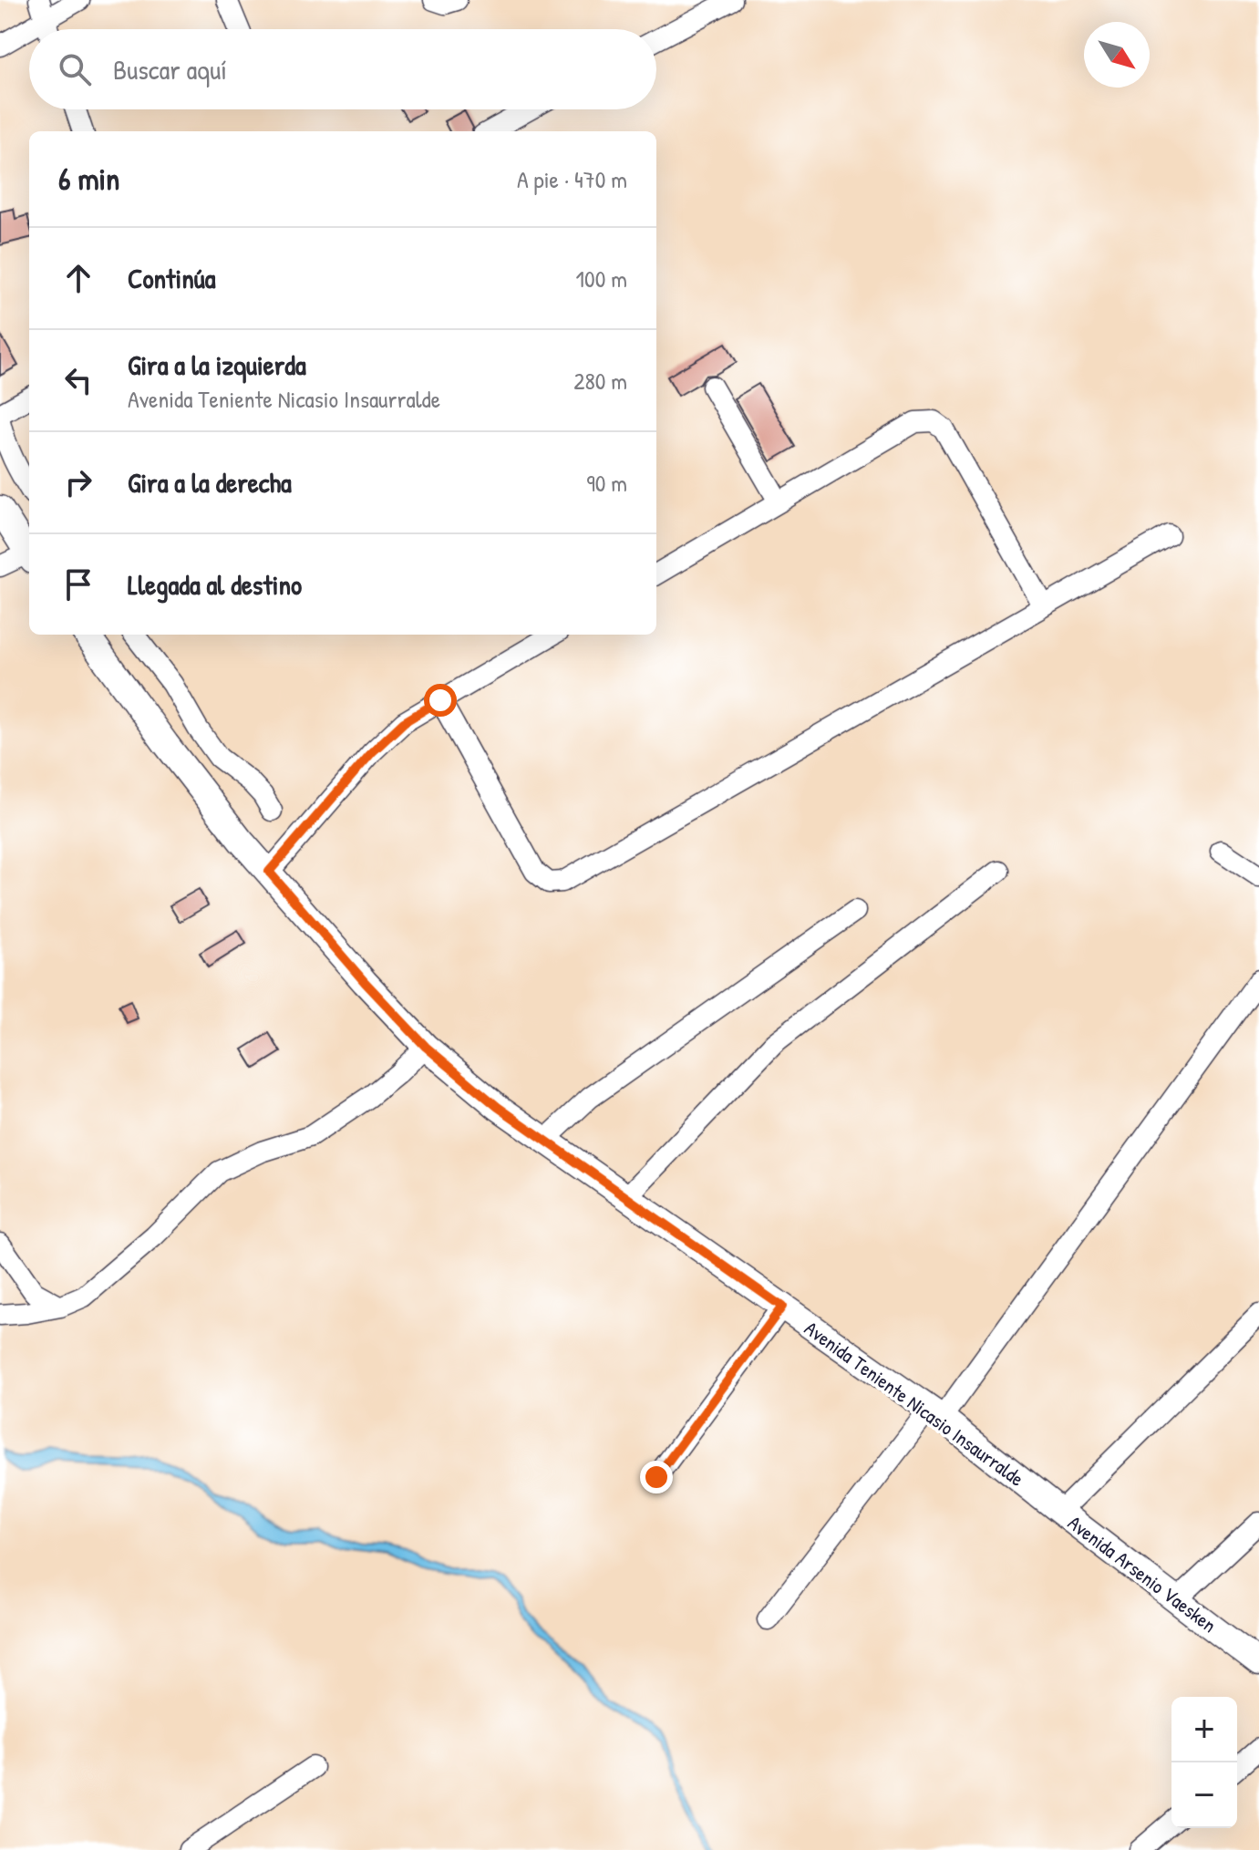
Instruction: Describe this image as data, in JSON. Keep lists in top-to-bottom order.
{
  "streets": {
    "main road": ["Avenida Teniente Nicasio Insaurralde", "Avenida Arsenio Vaesken"]
  },
  "crossings": [
    ["Avenida Teniente Nicasio Insaurralde", "Avenida Arsenio Vaesken"]
  ],
  "north": "bottom right",
  "page": {
    "search": "Buscar aquí",
    "heading": ["6 min", "A pie · 470 m"],
    "list": [
      ["Continúa", "100 m"],
      ["Gira a la izquierda", "Avenida Teniente Nicasio Insaurralde", "280 m"],
      ["Gira a la derecha", "90 m"],
      "Llegada al destino"
    ],
    "map_buttons": ["+", "−"]
  }
}
